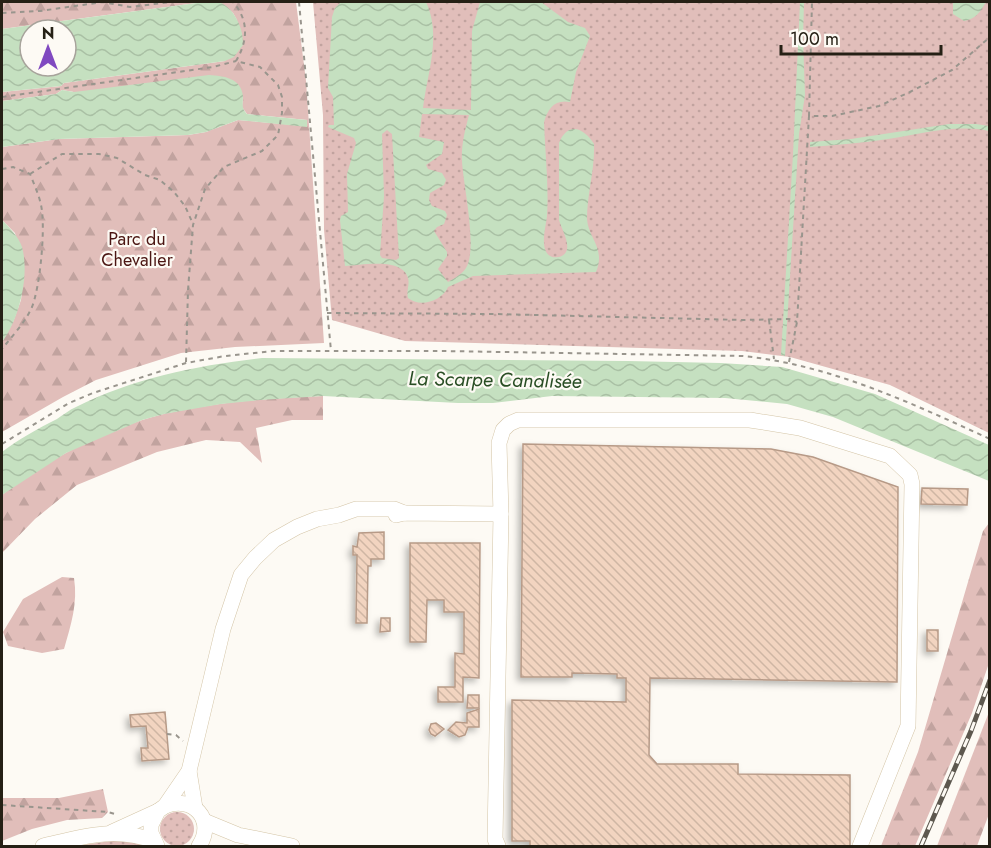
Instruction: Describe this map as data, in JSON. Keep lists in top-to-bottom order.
{
  "water": ["La Scarpe Canalisée"],
  "parks": ["Parc du Chevalier"],
  "scale_bar": "100 m",
  "north": "top"
}
